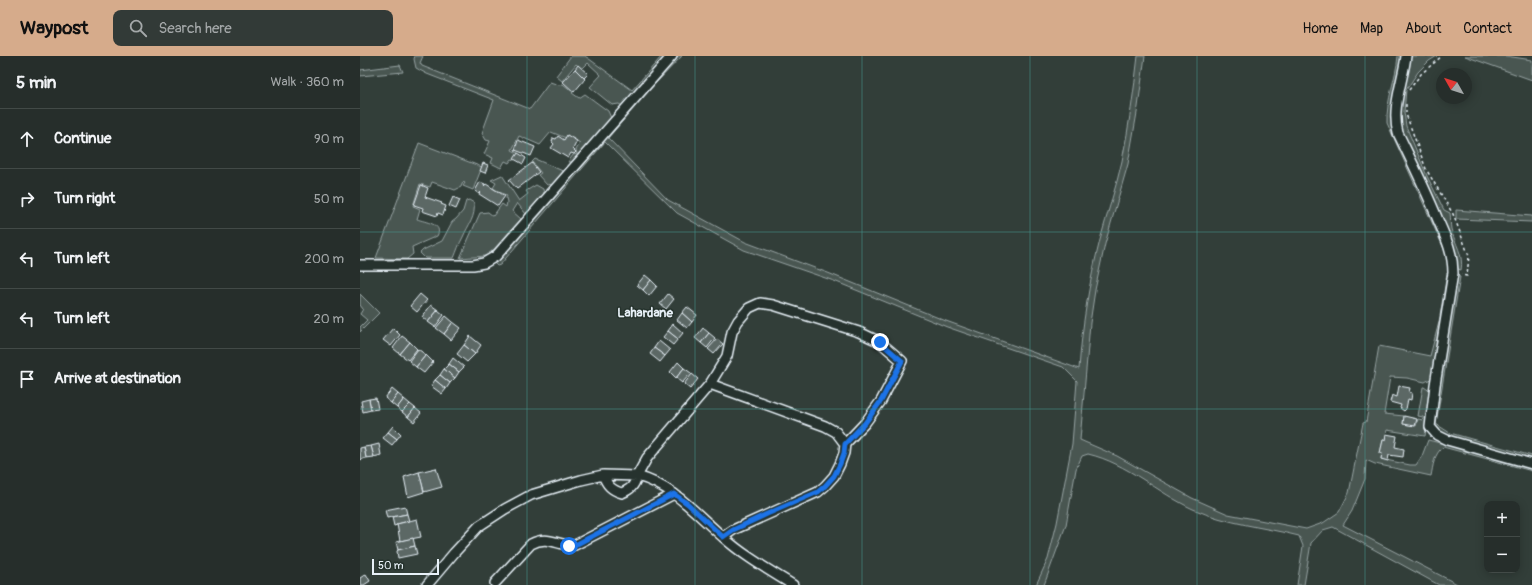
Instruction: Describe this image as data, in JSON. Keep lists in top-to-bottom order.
{
  "districts": ["Lahardane"],
  "scale_bar": "50 m",
  "north": "top left",
  "page": {
    "header": "Waypost",
    "search": "Search here",
    "nav": [
      "Home",
      "Map",
      "About",
      "Contact"
    ],
    "heading": ["5 min", "Walk · 360 m"],
    "list": [
      ["Continue", "90 m"],
      ["Turn right", "50 m"],
      ["Turn left", "200 m"],
      ["Turn left", "20 m"],
      "Arrive at destination"
    ],
    "map_buttons": ["+", "−"],
    "scale": "50 m"
  }
}
